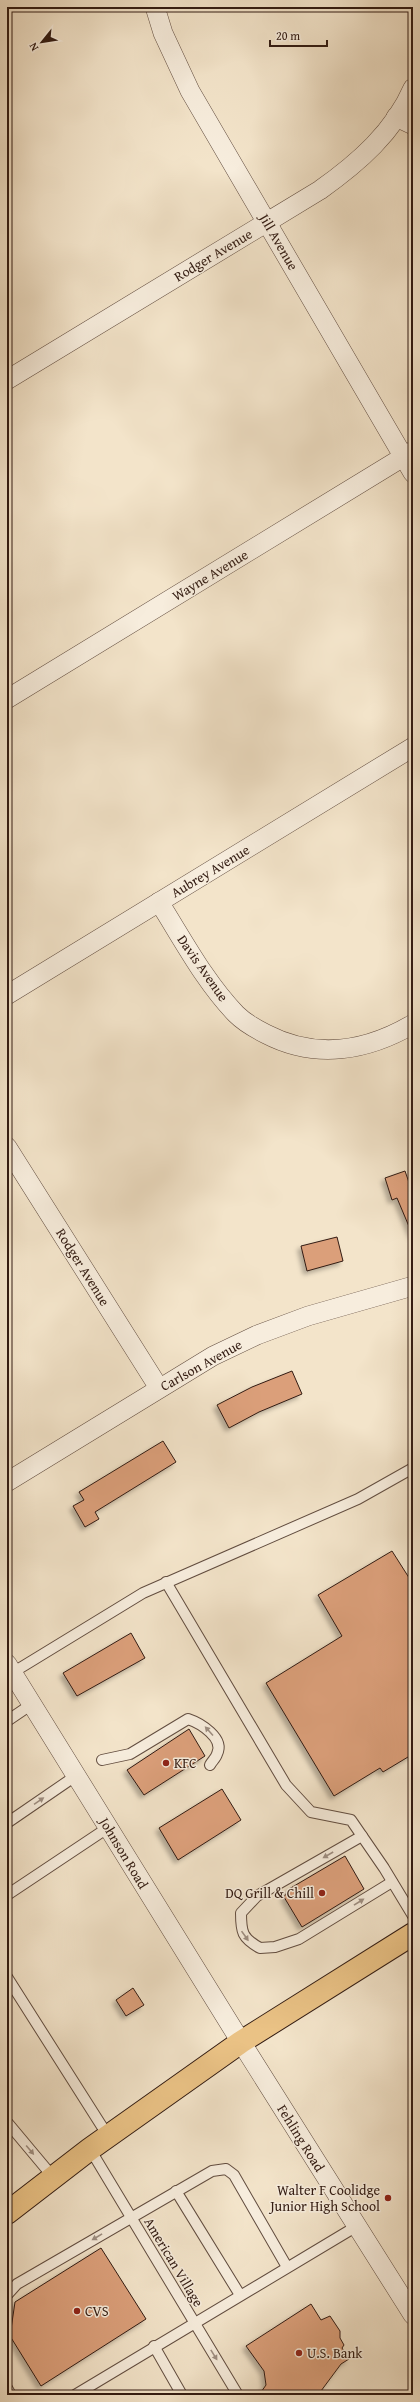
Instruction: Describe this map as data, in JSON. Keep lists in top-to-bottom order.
{
  "streets": {
    "street": [
      "Jill Avenue",
      "Rodger Avenue",
      "Wayne Avenue",
      "Aubrey Avenue",
      "Davis Avenue",
      "Carlson Avenue",
      "Johnson Road",
      "Fehling Road"
    ],
    "lane": ["American Village"]
  },
  "crossings": [
    ["Jill Avenue", "Rodger Avenue"],
    ["Jill Avenue", "Wayne Avenue"],
    ["Rodger Avenue", "Carlson Avenue"],
    ["Aubrey Avenue", "Davis Avenue"],
    ["Johnson Road", "Fehling Road"]
  ],
  "places": [
    "KFC",
    "DQ Grill & Chill",
    "Walter F Coolidge Junior High School",
    "CVS",
    "U.S. Bank"
  ],
  "scale_bar": "20 m",
  "north": "bottom left"
}
